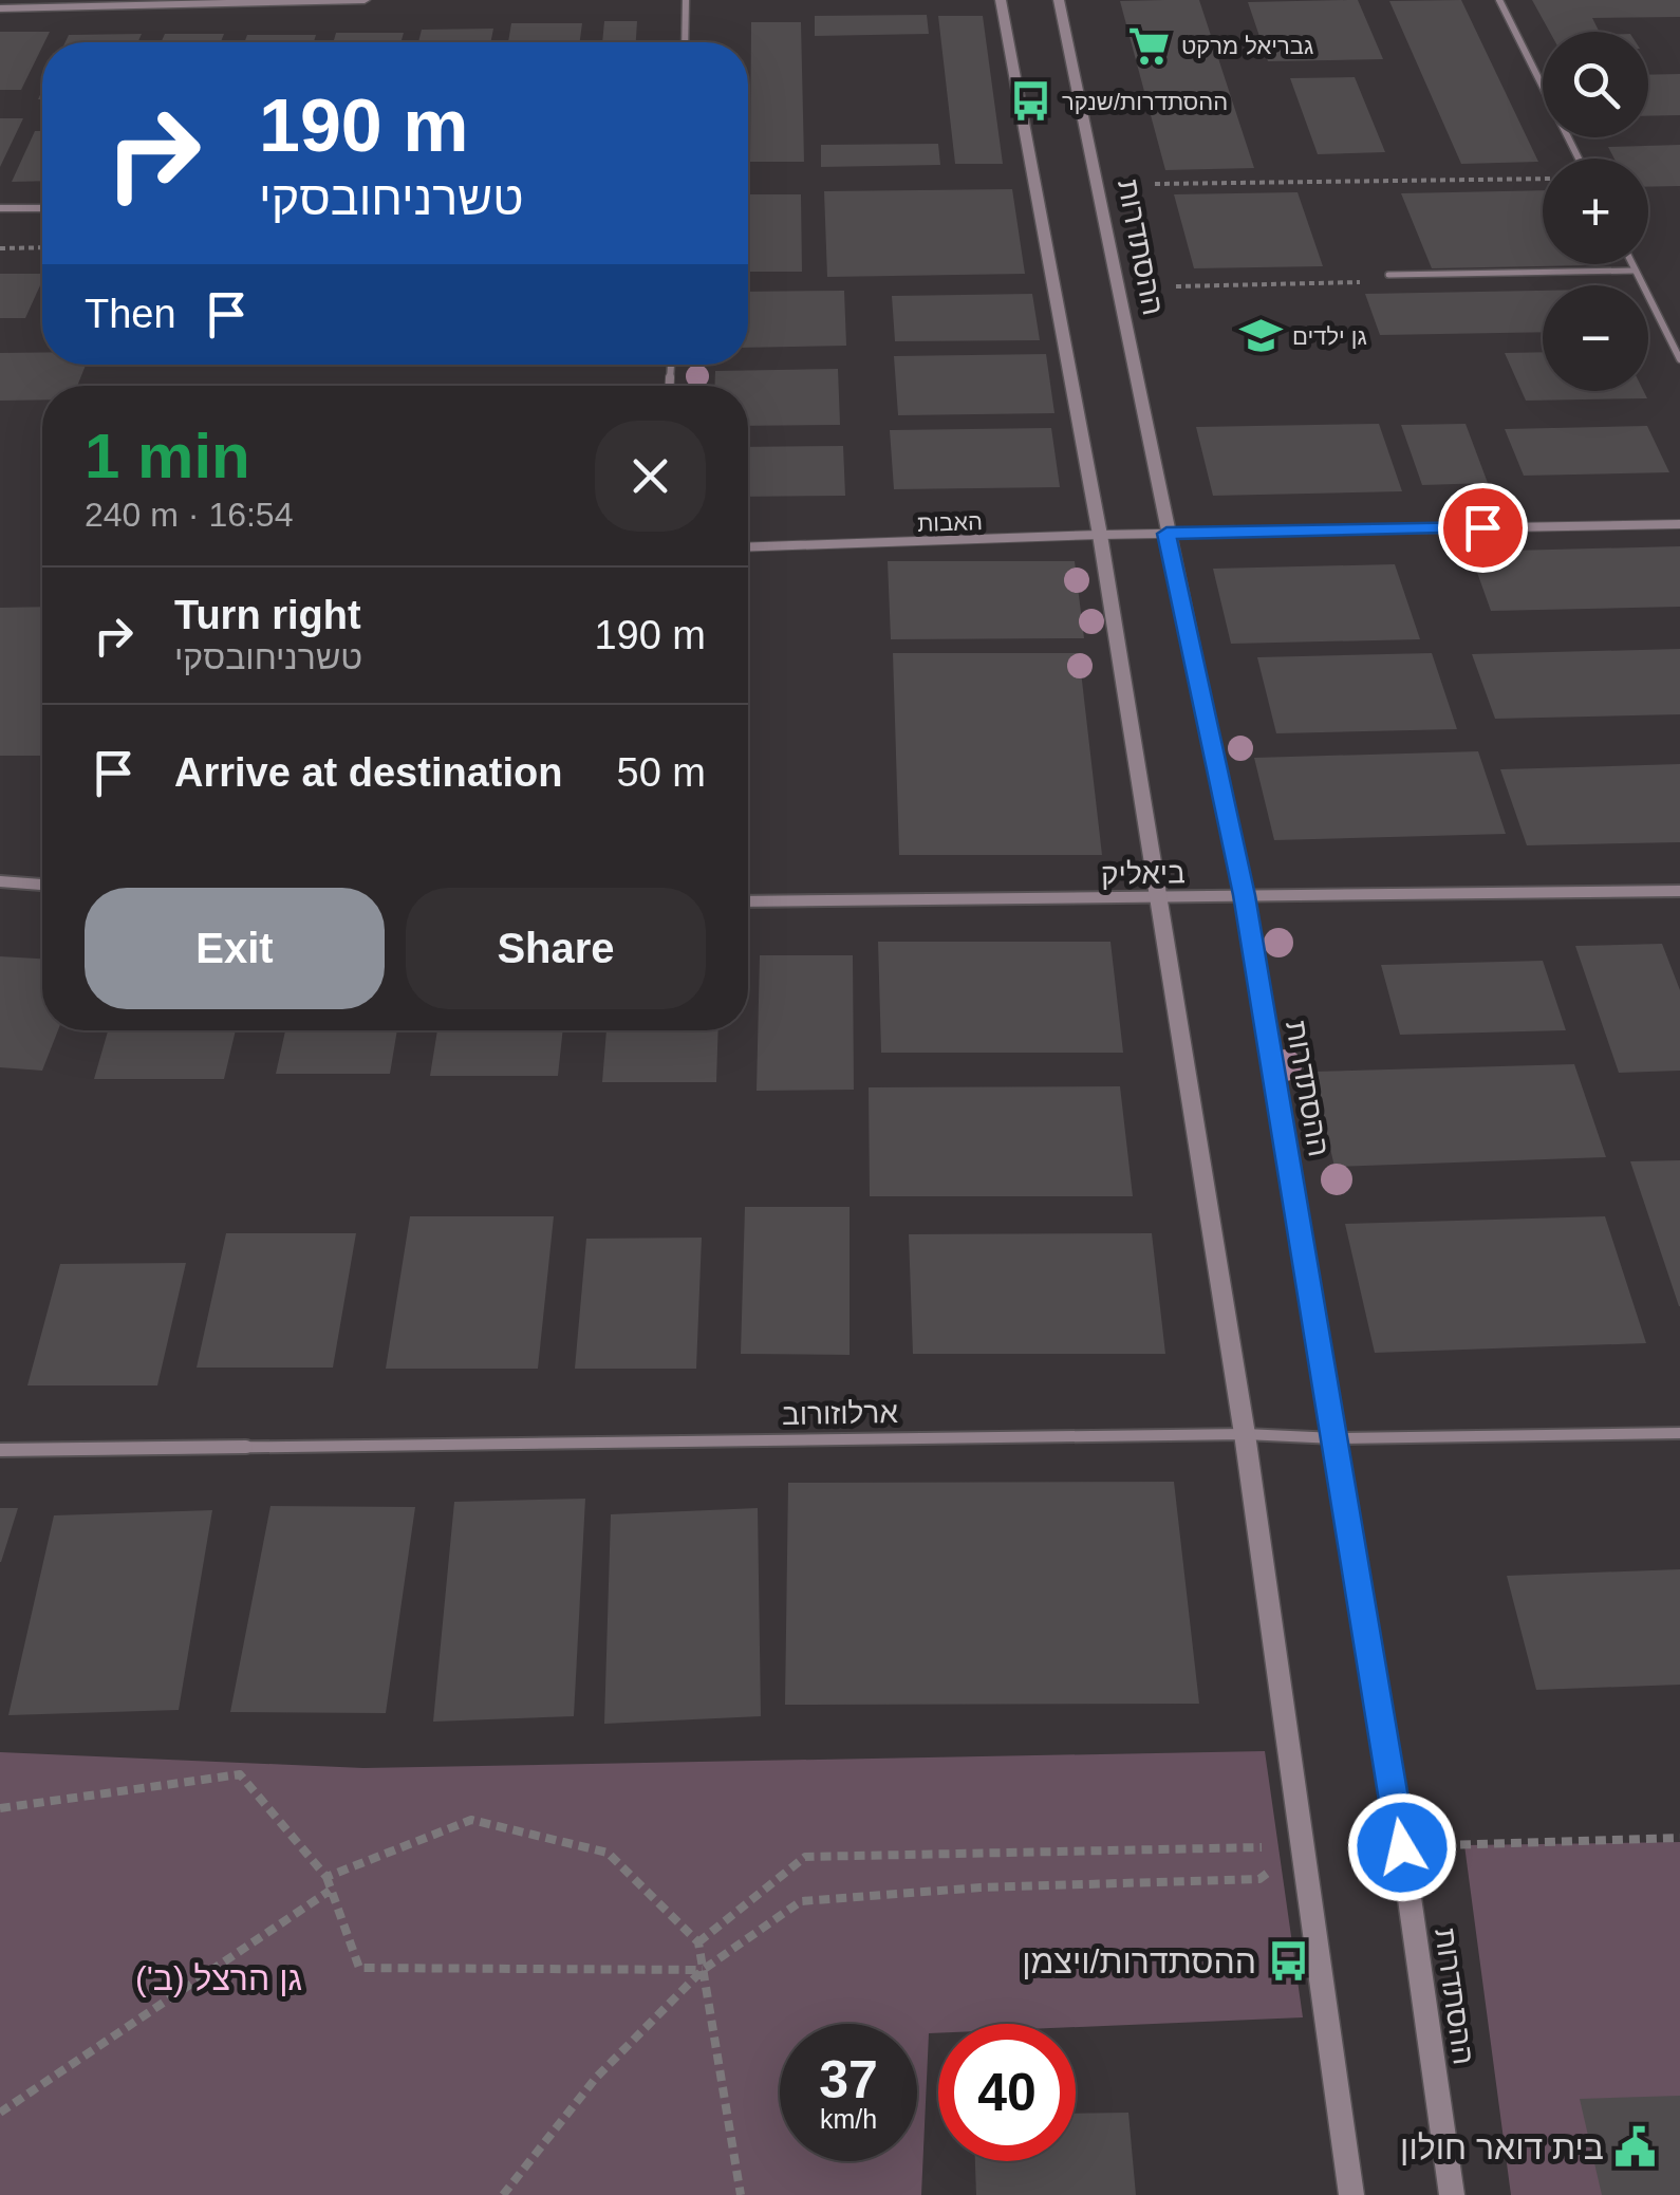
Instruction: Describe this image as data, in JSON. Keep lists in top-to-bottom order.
{
  "streets": {
    "street": [
      "ההסתדרות",
      "האבות",
      "ביאליק",
      "ארלוזורוב"
    ]
  },
  "crossings": [
    ["ההסתדרות", "האבות"],
    ["ההסתדרות", "ביאליק"],
    ["ההסתדרות", "ארלוזורוב"]
  ],
  "parks": ["גן הרצל (ב')"],
  "places": {
    "supermarket": ["גבריאל מרקט"],
    "bus stop": ["ההסתדרות/שנקר", "ההסתדרות/ויצמן"],
    "school or university": ["גן ילדים"],
    "public building": ["בית דואר חולון"]
  },
  "page": {
    "map_buttons": ["+", "−"],
    "turn": ["190 m", "טשרניחובסקי"],
    "then": "Then",
    "heading": ["1 min", "240 m · 16:54"],
    "list": [
      {
        "name": "Turn right",
        "note": "טשרניחובסקי",
        "value": "190 m"
      },
      {
        "name": "Arrive at destination",
        "value": "50 m"
      }
    ],
    "buttons": ["Exit", "Share"],
    "speed": "37 km/h",
    "limit": "40"
  }
}
